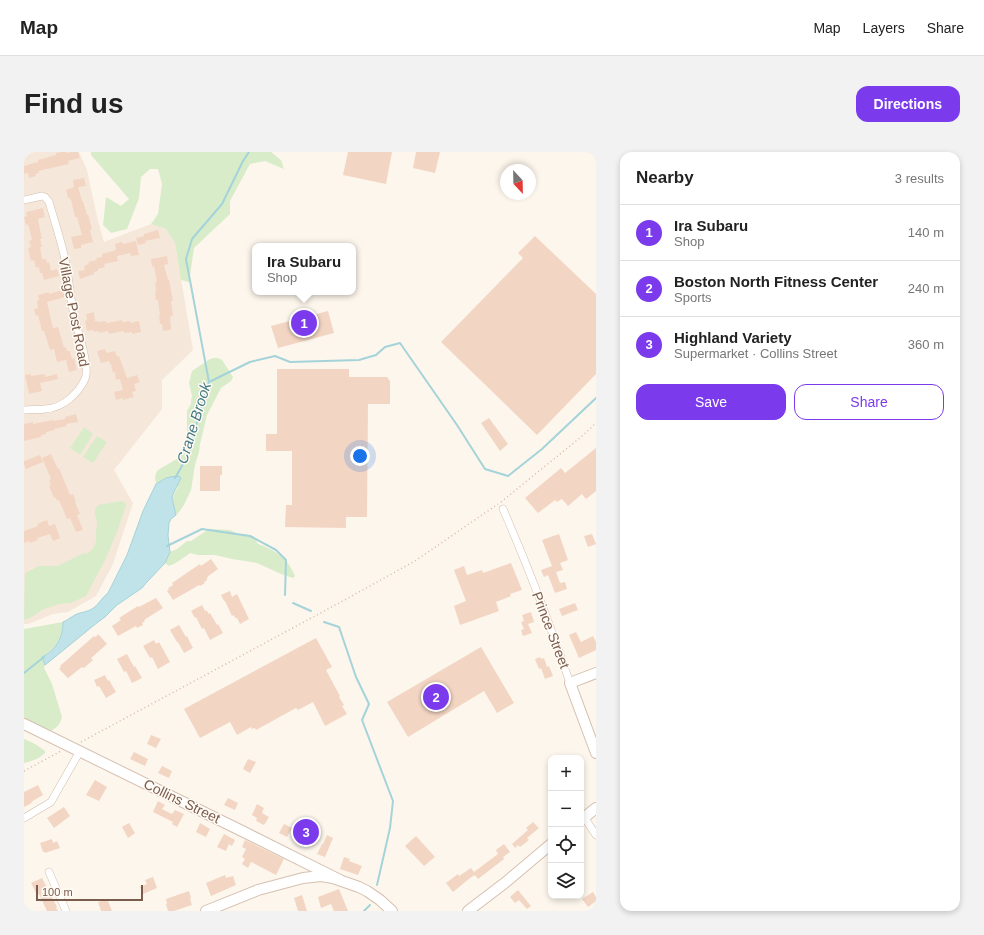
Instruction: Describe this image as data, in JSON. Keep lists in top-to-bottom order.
{
  "streets": {
    "main road": ["Prince Street", "Collins Street"],
    "street": ["Village Post Road"]
  },
  "water": ["Crane Brook"],
  "scale_bar": "100 m",
  "north": "bottom",
  "page": {
    "header": "Map",
    "nav": ["Map", "Layers", "Share"],
    "buttons": [
      "Directions",
      ["Save", "Share"]
    ],
    "title": "Find us",
    "heading": ["Nearby", "3 results"],
    "list": [
      {
        "mark": "1",
        "name": "Ira Subaru",
        "note": "Shop",
        "value": "140 m"
      },
      {
        "mark": "2",
        "name": "Boston North Fitness Center",
        "note": "Sports",
        "value": "240 m"
      },
      {
        "mark": "3",
        "name": "Highland Variety",
        "note": "Supermarket · Collins Street",
        "value": "360 m"
      }
    ],
    "popup": ["Ira Subaru", "Shop"],
    "pins": ["1", "2", "3"],
    "map_buttons": ["+", "−"],
    "scale": "100 m"
  }
}
